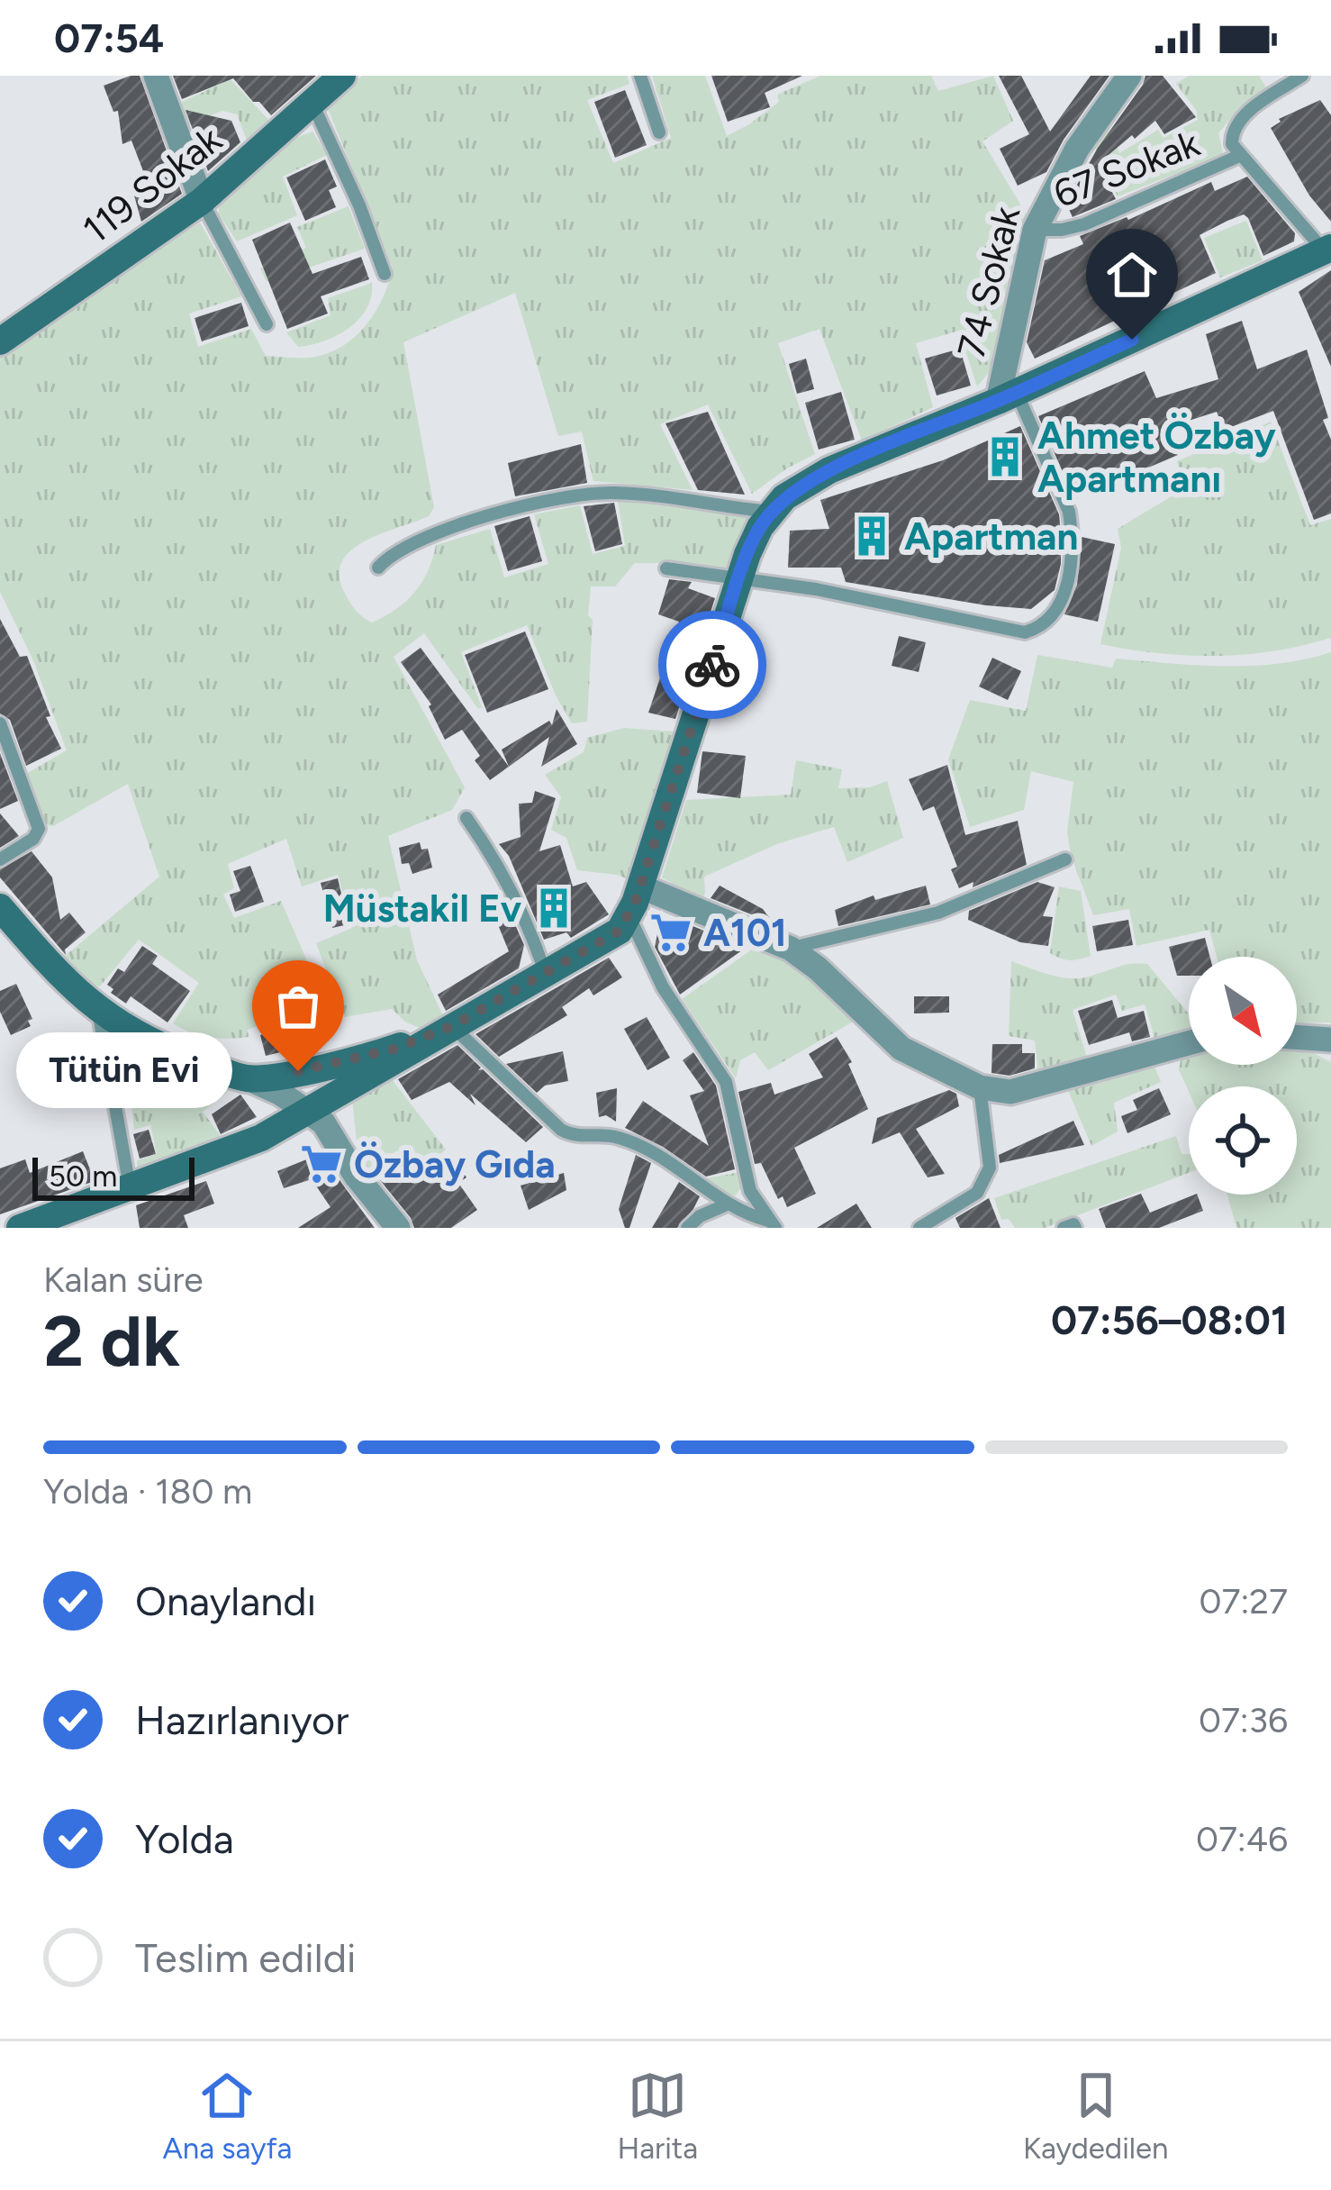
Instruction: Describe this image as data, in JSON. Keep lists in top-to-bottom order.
{
  "streets": {
    "main road": ["119 Sokak"],
    "street": ["74 Sokak"],
    "lane": ["67 Sokak"]
  },
  "crossings": [
    ["67 Sokak", "74 Sokak"]
  ],
  "places": {
    "building": ["Ahmet Özbay Apartmanı", "Apartman", "Müstakil Ev"],
    "supermarket": ["A101", "Özbay Gıda"],
    "other": ["Tütün Evi"]
  },
  "scale_bar": "50 m",
  "north": "bottom right",
  "page": {
    "status": "07:54",
    "bubble": "Tütün Evi",
    "scale": "50 m",
    "heading": ["2 dk", "Kalan süre", "07:56–08:01"],
    "bar": "Yolda · 180 m",
    "list": [
      ["Onaylandı", "07:27"],
      ["Hazırlanıyor", "07:36"],
      ["Yolda", "07:46"],
      "Teslim edildi"
    ],
    "tabs": ["Ana sayfa", "Harita", "Kaydedilen"]
  }
}
